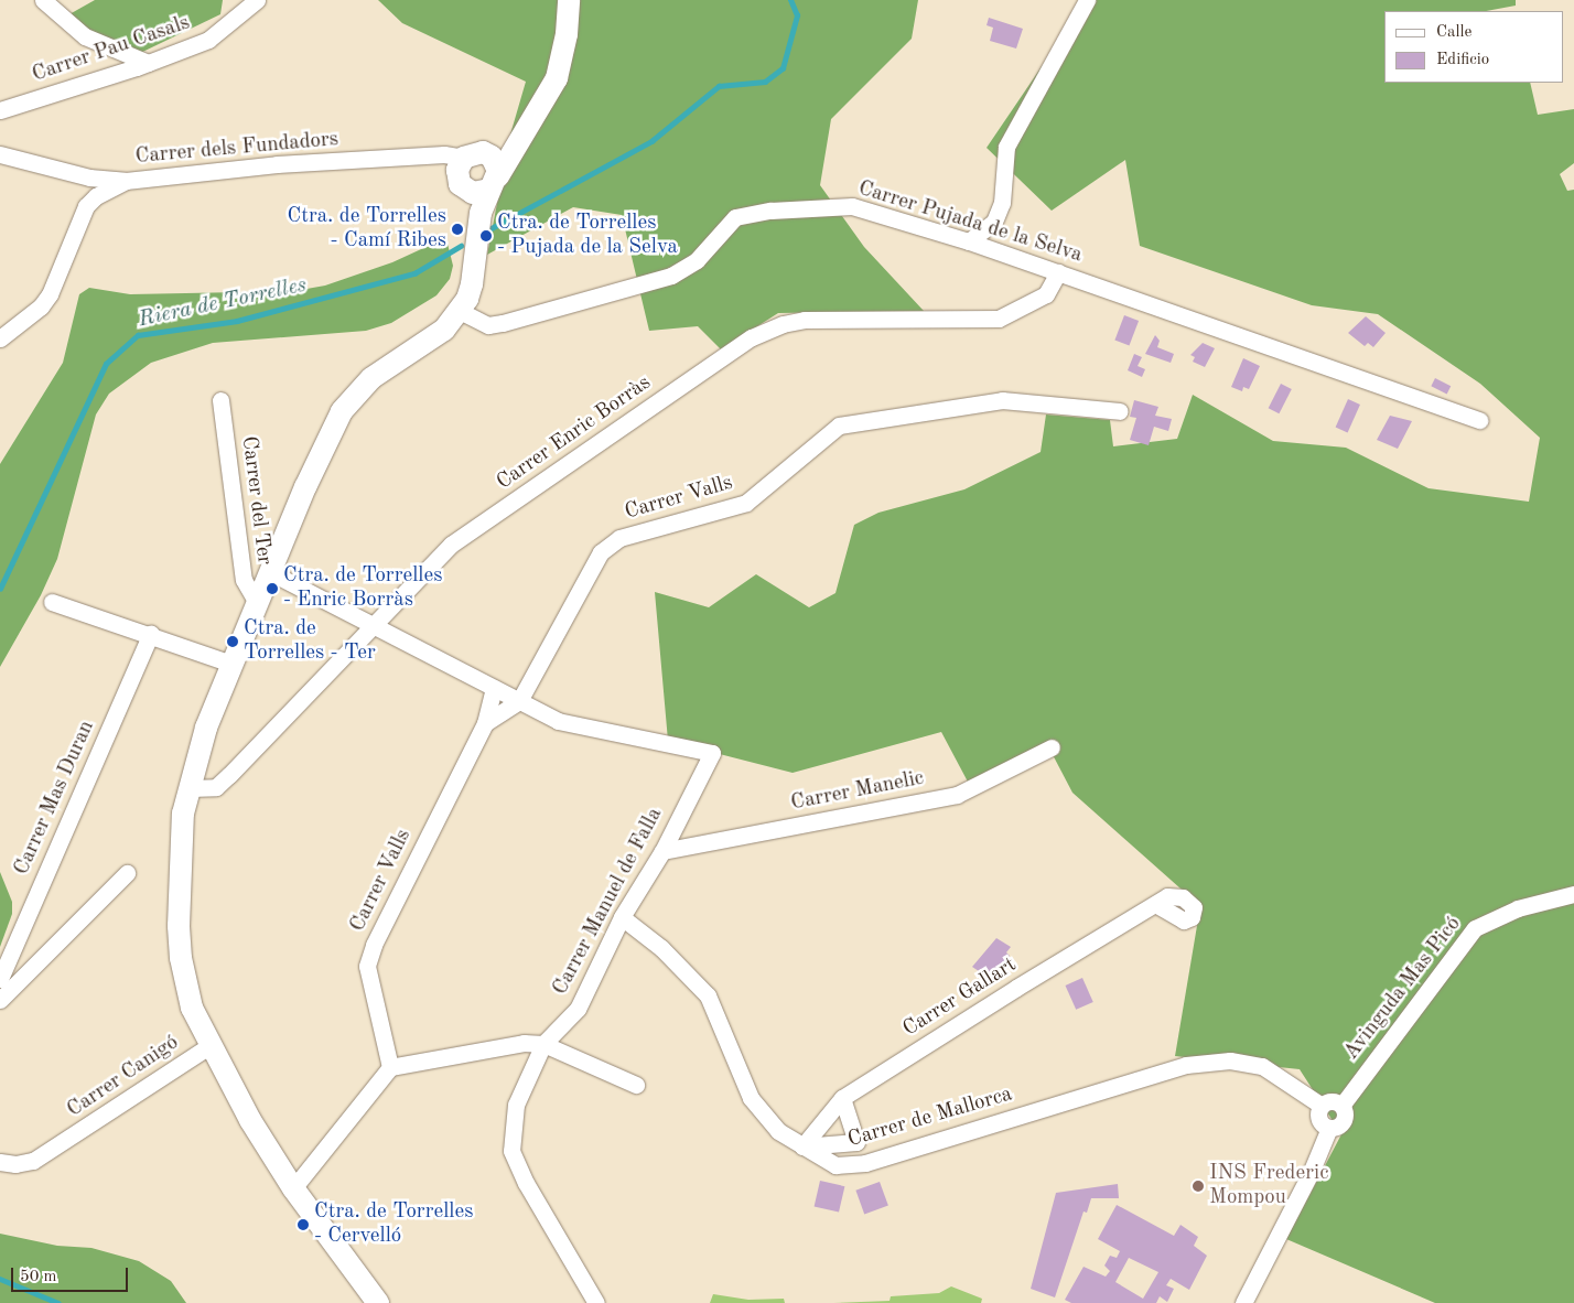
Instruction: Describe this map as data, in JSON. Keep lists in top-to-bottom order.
{
  "streets": {
    "street": [
      "Carrer Pau Casals",
      "Carrer dels Fundadors",
      "Carrer Pujada de la Selva",
      "Carrer Enric Borràs",
      "Carrer Valls",
      "Carrer del Ter",
      "Carrer Manelic",
      "Carrer Mas Duran",
      "Carrer Manuel de Falla",
      "Avinguda Mas Picó",
      "Carrer Gallart",
      "Carrer Canigó",
      "Carrer de Mallorca"
    ]
  },
  "crossings": [
    ["Carrer Pujada de la Selva", "Carrer Enric Borràs"],
    ["Carrer Valls", "Carrer Manuel de Falla"],
    ["Carrer Manelic", "Carrer Manuel de Falla"],
    ["Carrer Manuel de Falla", "Carrer de Mallorca"],
    ["Avinguda Mas Picó", "Carrer de Mallorca"],
    ["Carrer Gallart", "Carrer de Mallorca"]
  ],
  "water": ["Riera de Torrelles"],
  "places": [
    "Ctra. de Torrelles - Camí Ribes",
    "Ctra. de Torrelles - Pujada de la Selva",
    "Ctra. de Torrelles - Enric Borràs",
    "Ctra. de Torrelles - Ter",
    "INS Frederic Mompou",
    "Ctra. de Torrelles - Cervelló"
  ],
  "legend": ["Calle", "Edificio"],
  "scale_bar": "50 m"
}
